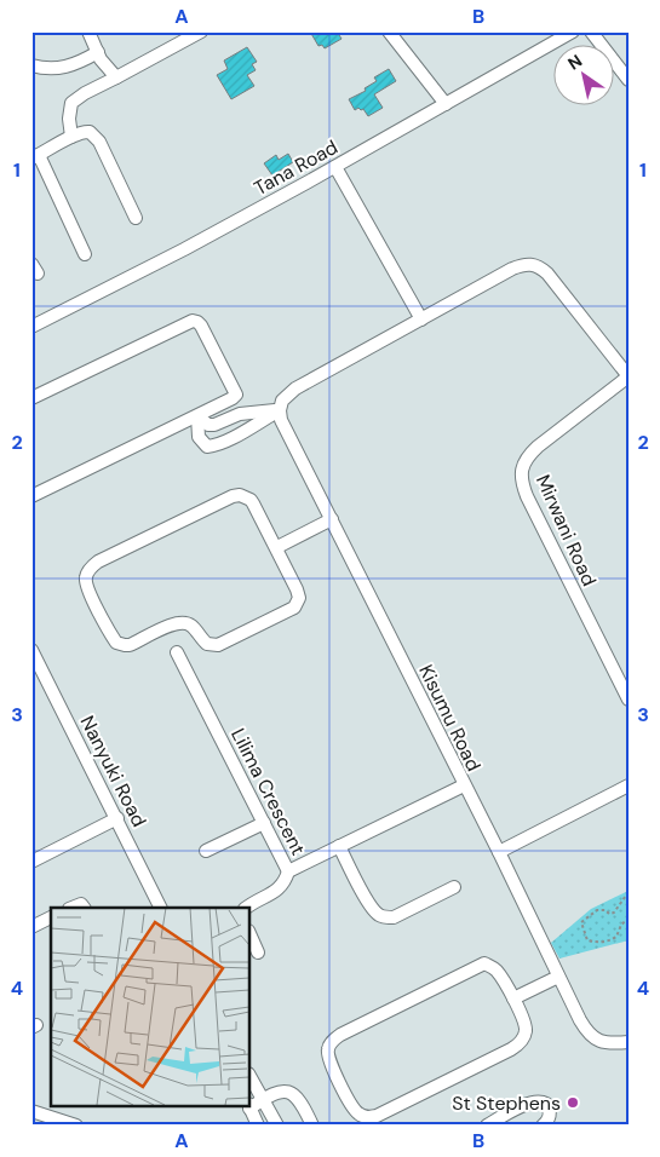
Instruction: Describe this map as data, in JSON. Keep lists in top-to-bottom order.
{
  "streets": {
    "street": [
      "Tana Road",
      "Mirwani Road",
      "Kisumu Road",
      "Nanyuki Road",
      "Lilima Crescent"
    ]
  },
  "crossings": [
    ["Kisumu Road", "Lilima Crescent"]
  ],
  "places": ["St Stephens"],
  "north": "top left",
  "grid": {
    "columns": ["A", "B"],
    "rows": [
      "1",
      "2",
      "3",
      "4"
    ]
  }
}
